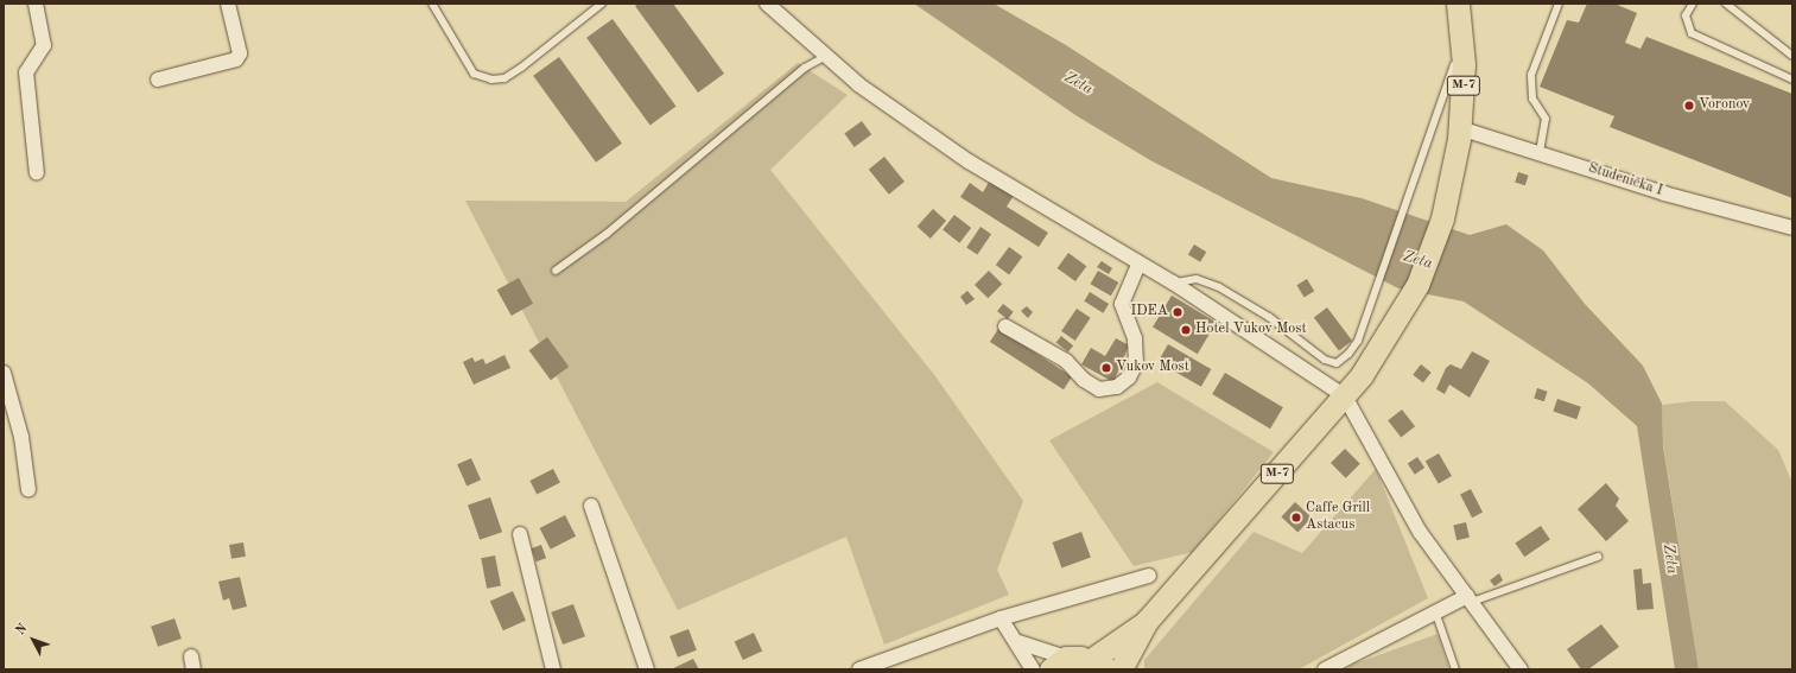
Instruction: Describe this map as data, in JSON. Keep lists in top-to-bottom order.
{
  "streets": {
    "main road": ["M-7"],
    "street": ["Studenička I"]
  },
  "crossings": [
    ["M-7", "Studenička I"]
  ],
  "water": ["Zeta"],
  "places": [
    "Voronov",
    "IDEA",
    "Hotel Vukov Most",
    "Vukov Most",
    "Caffe Grill Astacus"
  ],
  "north": "top left"
}
